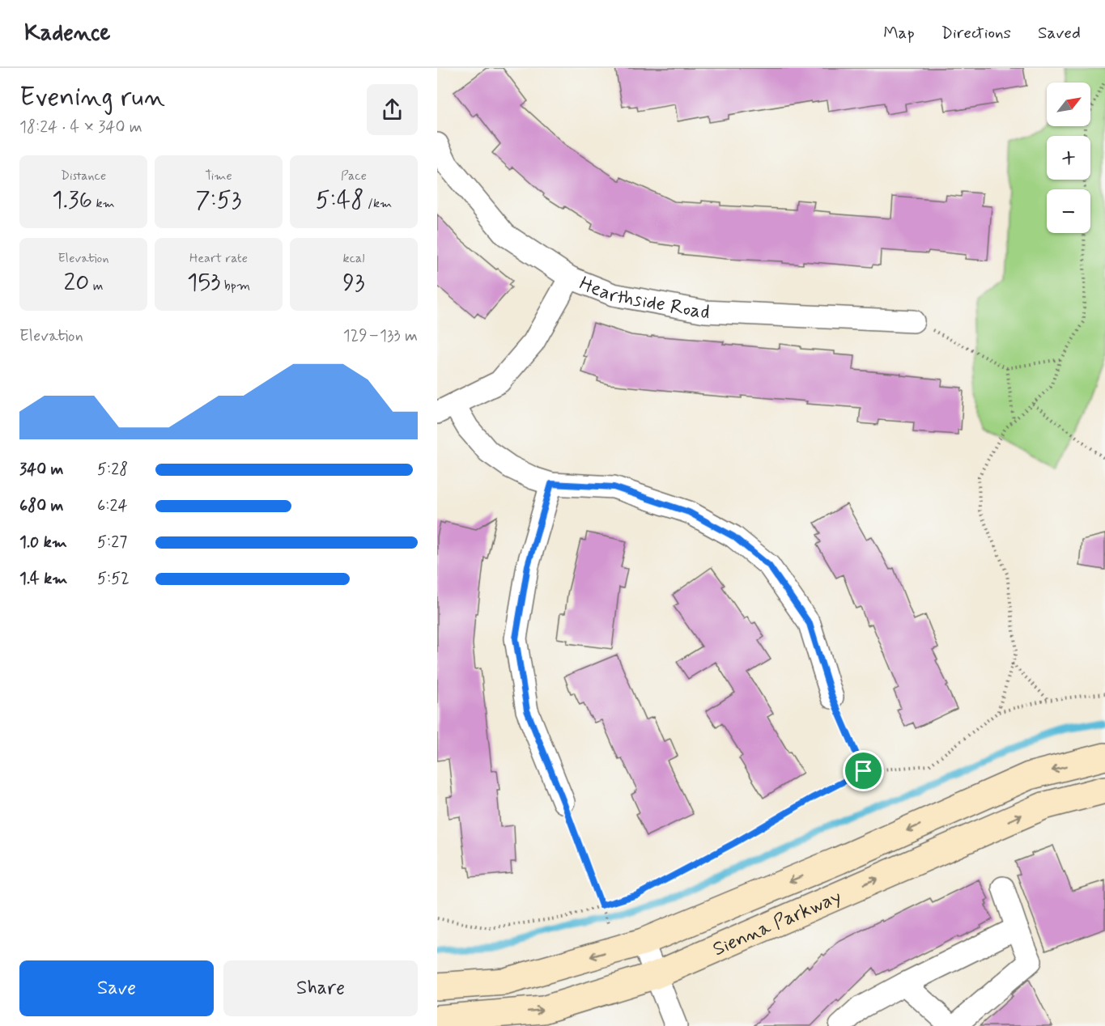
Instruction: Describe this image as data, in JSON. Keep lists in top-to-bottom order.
{
  "streets": {
    "main road": ["Sienna Parkway"],
    "street": ["Hearthside Road"]
  },
  "north": "top right",
  "page": {
    "header": "Kadence",
    "nav": ["Map", "Directions", "Saved"],
    "heading": ["Evening run", "18:24 · 4 × 340 m"],
    "map_buttons": ["+", "−"],
    "stats": [
      ["Distance", "1.36 km"],
      ["Time", "7:53"],
      ["Pace", "5:48 /km"],
      ["Elevation", "20 m"],
      ["Heart rate", "153 bpm"],
      ["kcal", "93"]
    ],
    "chart": ["Elevation", "129–133 m"],
    "list": [
      {
        "name": "340 m",
        "note": "5:28"
      },
      {
        "name": "680 m",
        "note": "6:24"
      },
      {
        "name": "1.0 km",
        "note": "5:27"
      },
      {
        "name": "1.4 km",
        "note": "5:52"
      }
    ],
    "buttons": ["Save", "Share"]
  }
}
